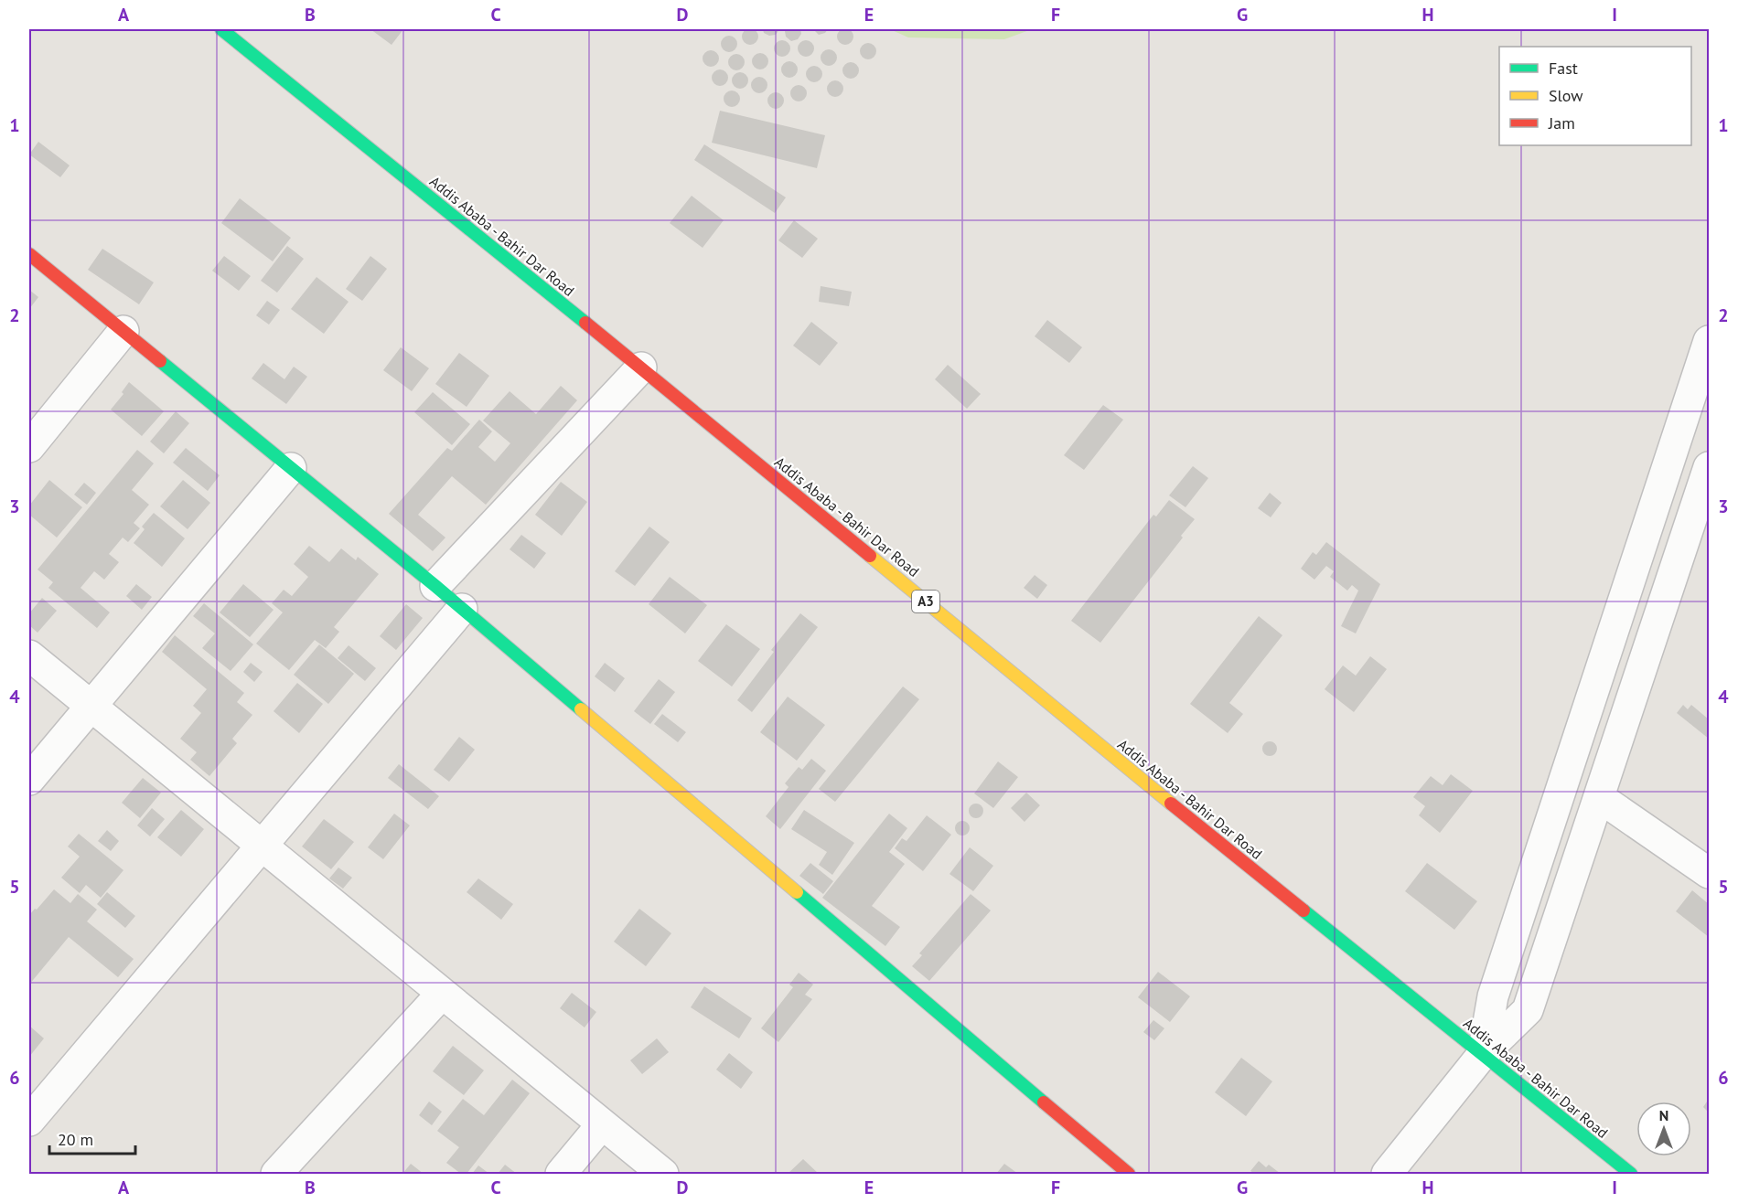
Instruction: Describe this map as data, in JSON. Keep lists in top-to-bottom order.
{
  "streets": {
    "main road": ["Addis Ababa - Bahir Dar Road", "A3"]
  },
  "legend": ["Fast", "Slow", "Jam"],
  "scale_bar": "20 m",
  "north": "top",
  "grid": {
    "columns": [
      "A",
      "B",
      "C",
      "D",
      "E",
      "F",
      "G",
      "H",
      "I"
    ],
    "rows": [
      "1",
      "2",
      "3",
      "4",
      "5",
      "6"
    ]
  }
}
